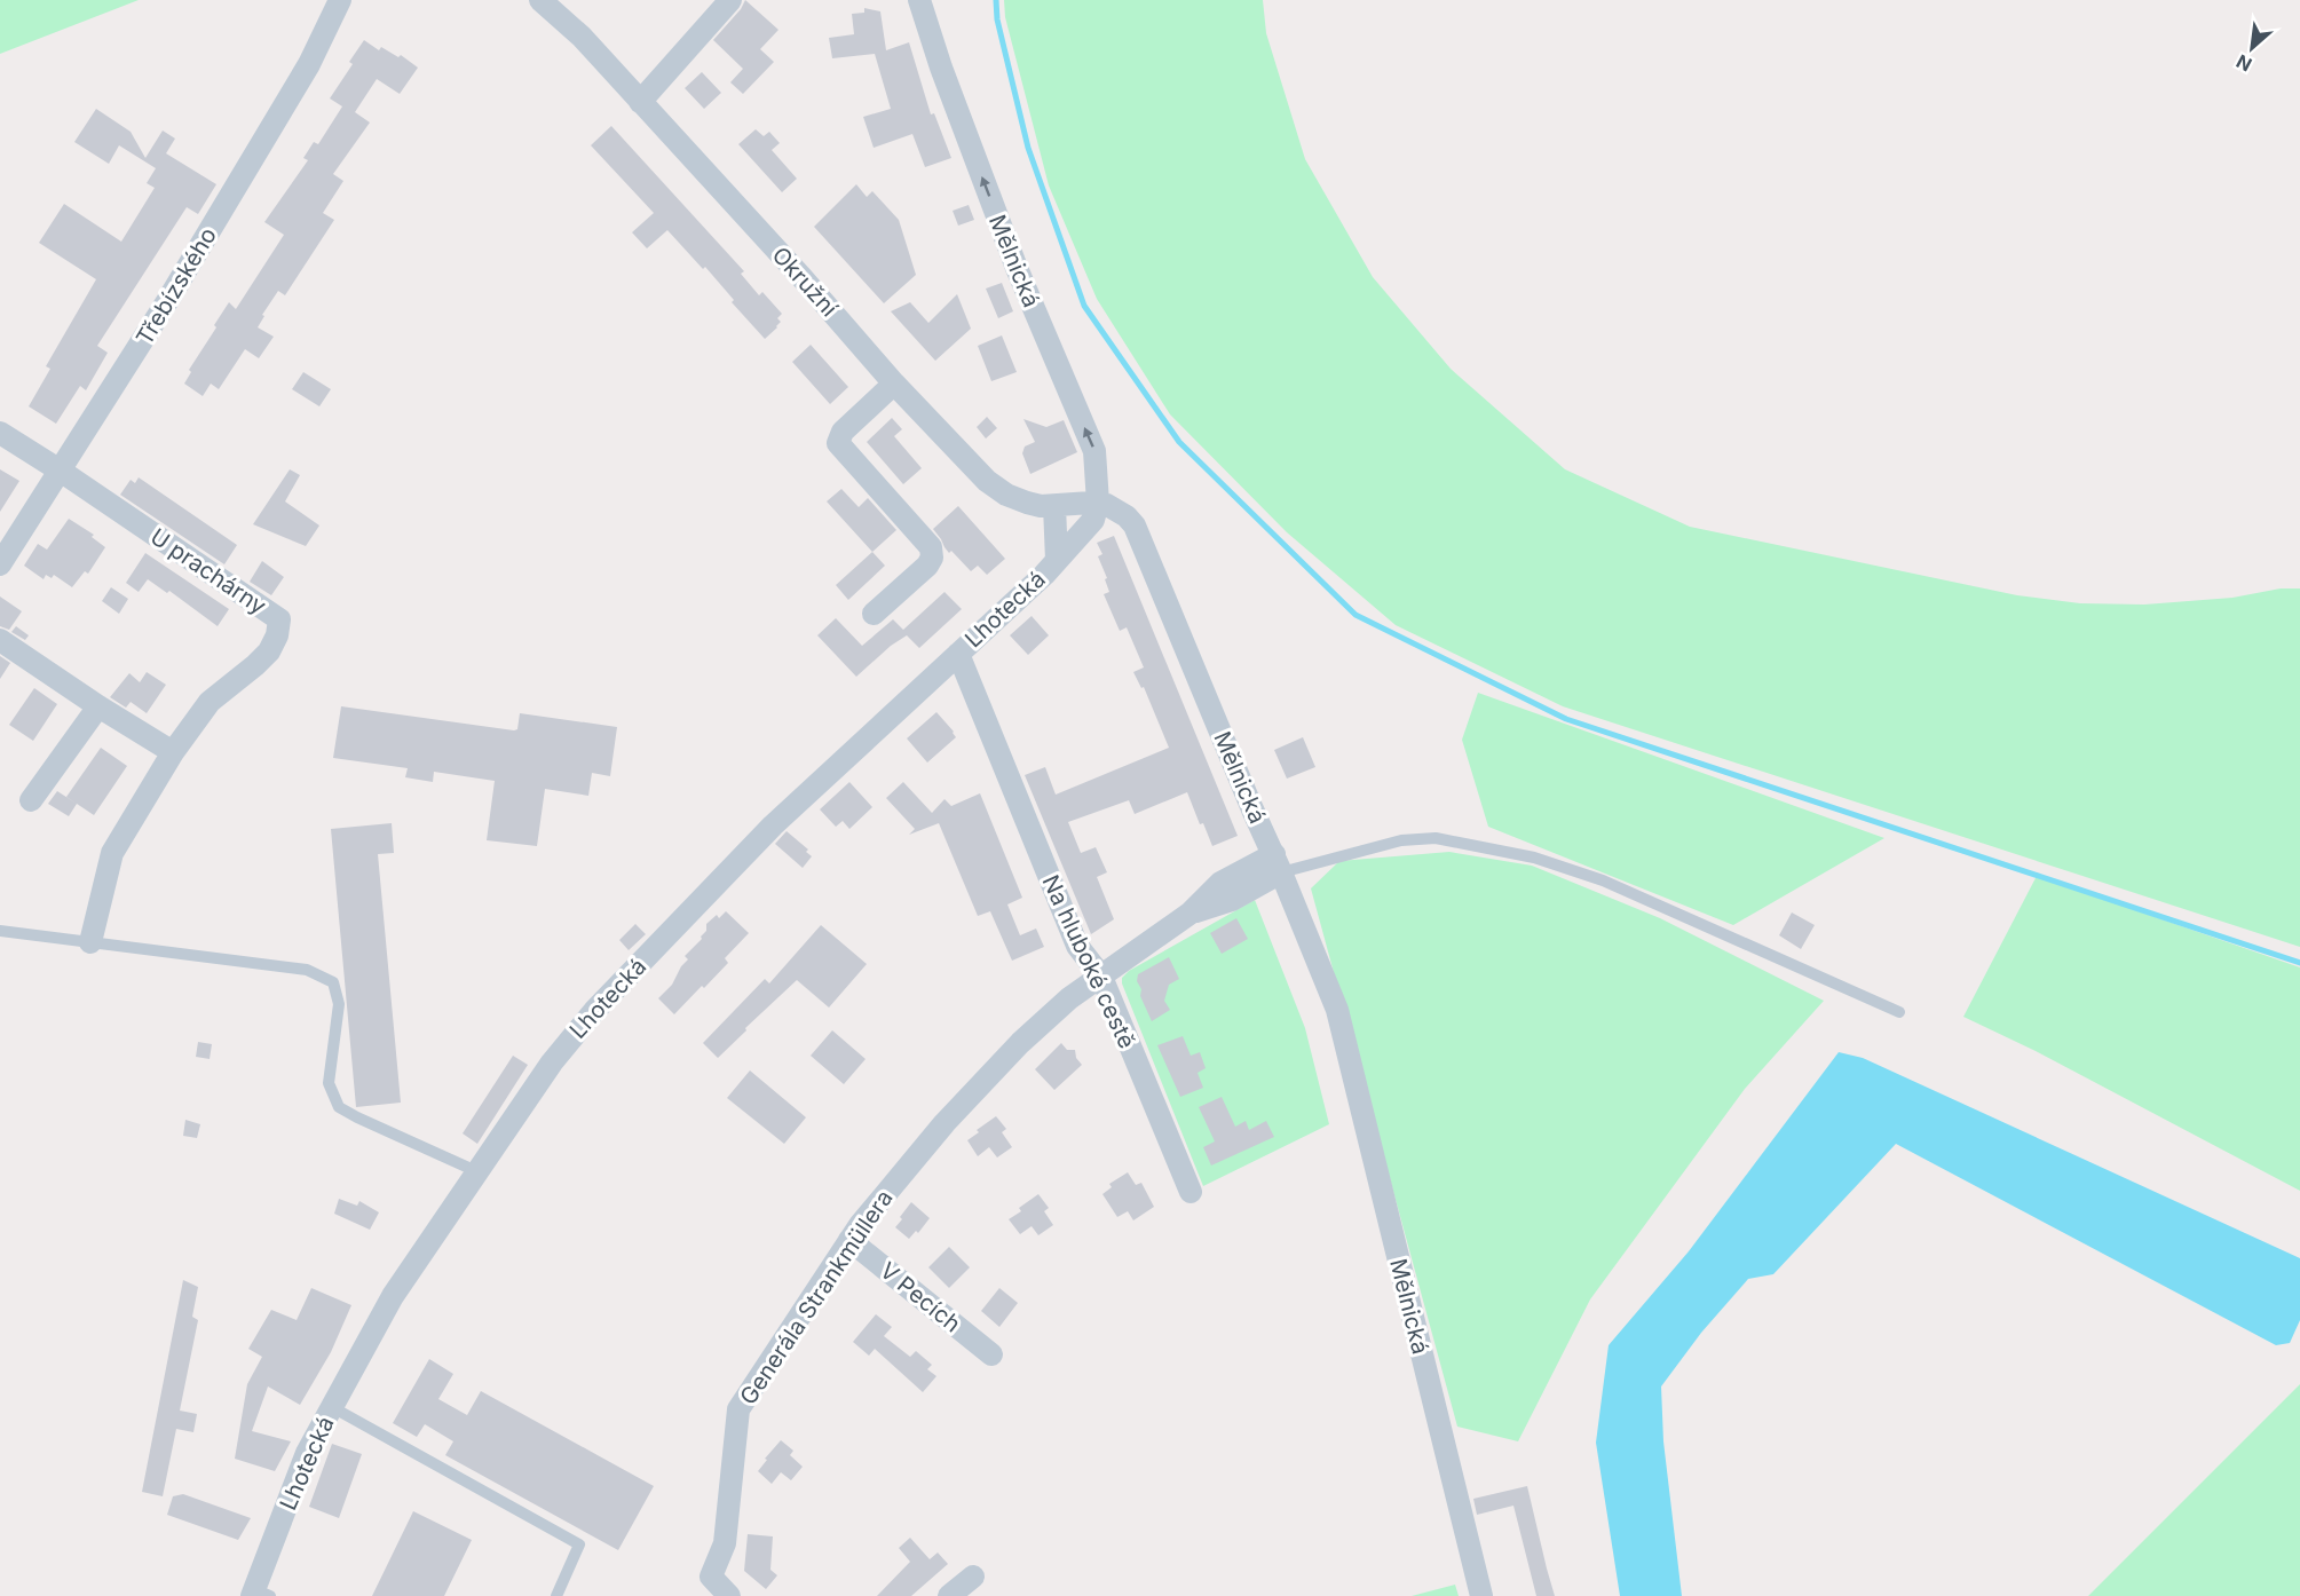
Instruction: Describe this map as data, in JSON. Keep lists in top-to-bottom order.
{
  "streets": {
    "street": [
      "Mělnická",
      "Okružní",
      "Třebízského",
      "U prachárny",
      "Lhotecká",
      "Na hluboké cestě",
      "Generála Strankmüllera",
      "V Pecích"
    ]
  },
  "crossings": [
    ["Mělnická", "Okružní"],
    ["Mělnická", "Lhotecká"],
    ["Mělnická", "Generála Strankmüllera"],
    ["Okružní", "Lhotecká"],
    ["Třebízského", "U prachárny"],
    ["Lhotecká", "Na hluboké cestě"],
    ["Na hluboké cestě", "Generála Strankmüllera"],
    ["Generála Strankmüllera", "V Pecích"]
  ],
  "north": "bottom left"
}
